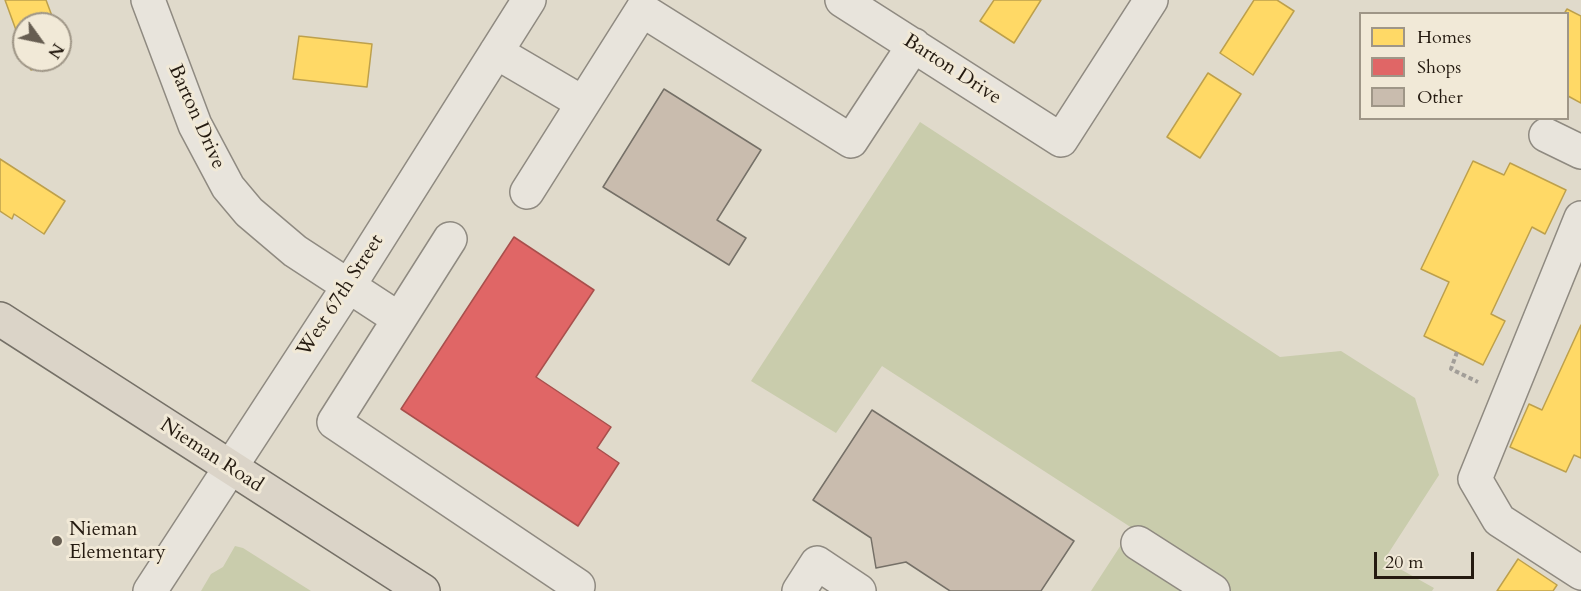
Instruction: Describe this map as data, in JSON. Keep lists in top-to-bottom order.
{
  "streets": {
    "main road": ["Nieman Road"],
    "street": ["Barton Drive", "West 67th Street"]
  },
  "crossings": [
    ["Barton Drive", "West 67th Street"],
    ["West 67th Street", "Nieman Road"]
  ],
  "places": ["Nieman Elementary"],
  "legend": ["Homes", "Shops", "Other"],
  "scale_bar": "20 m",
  "north": "bottom right"
}
